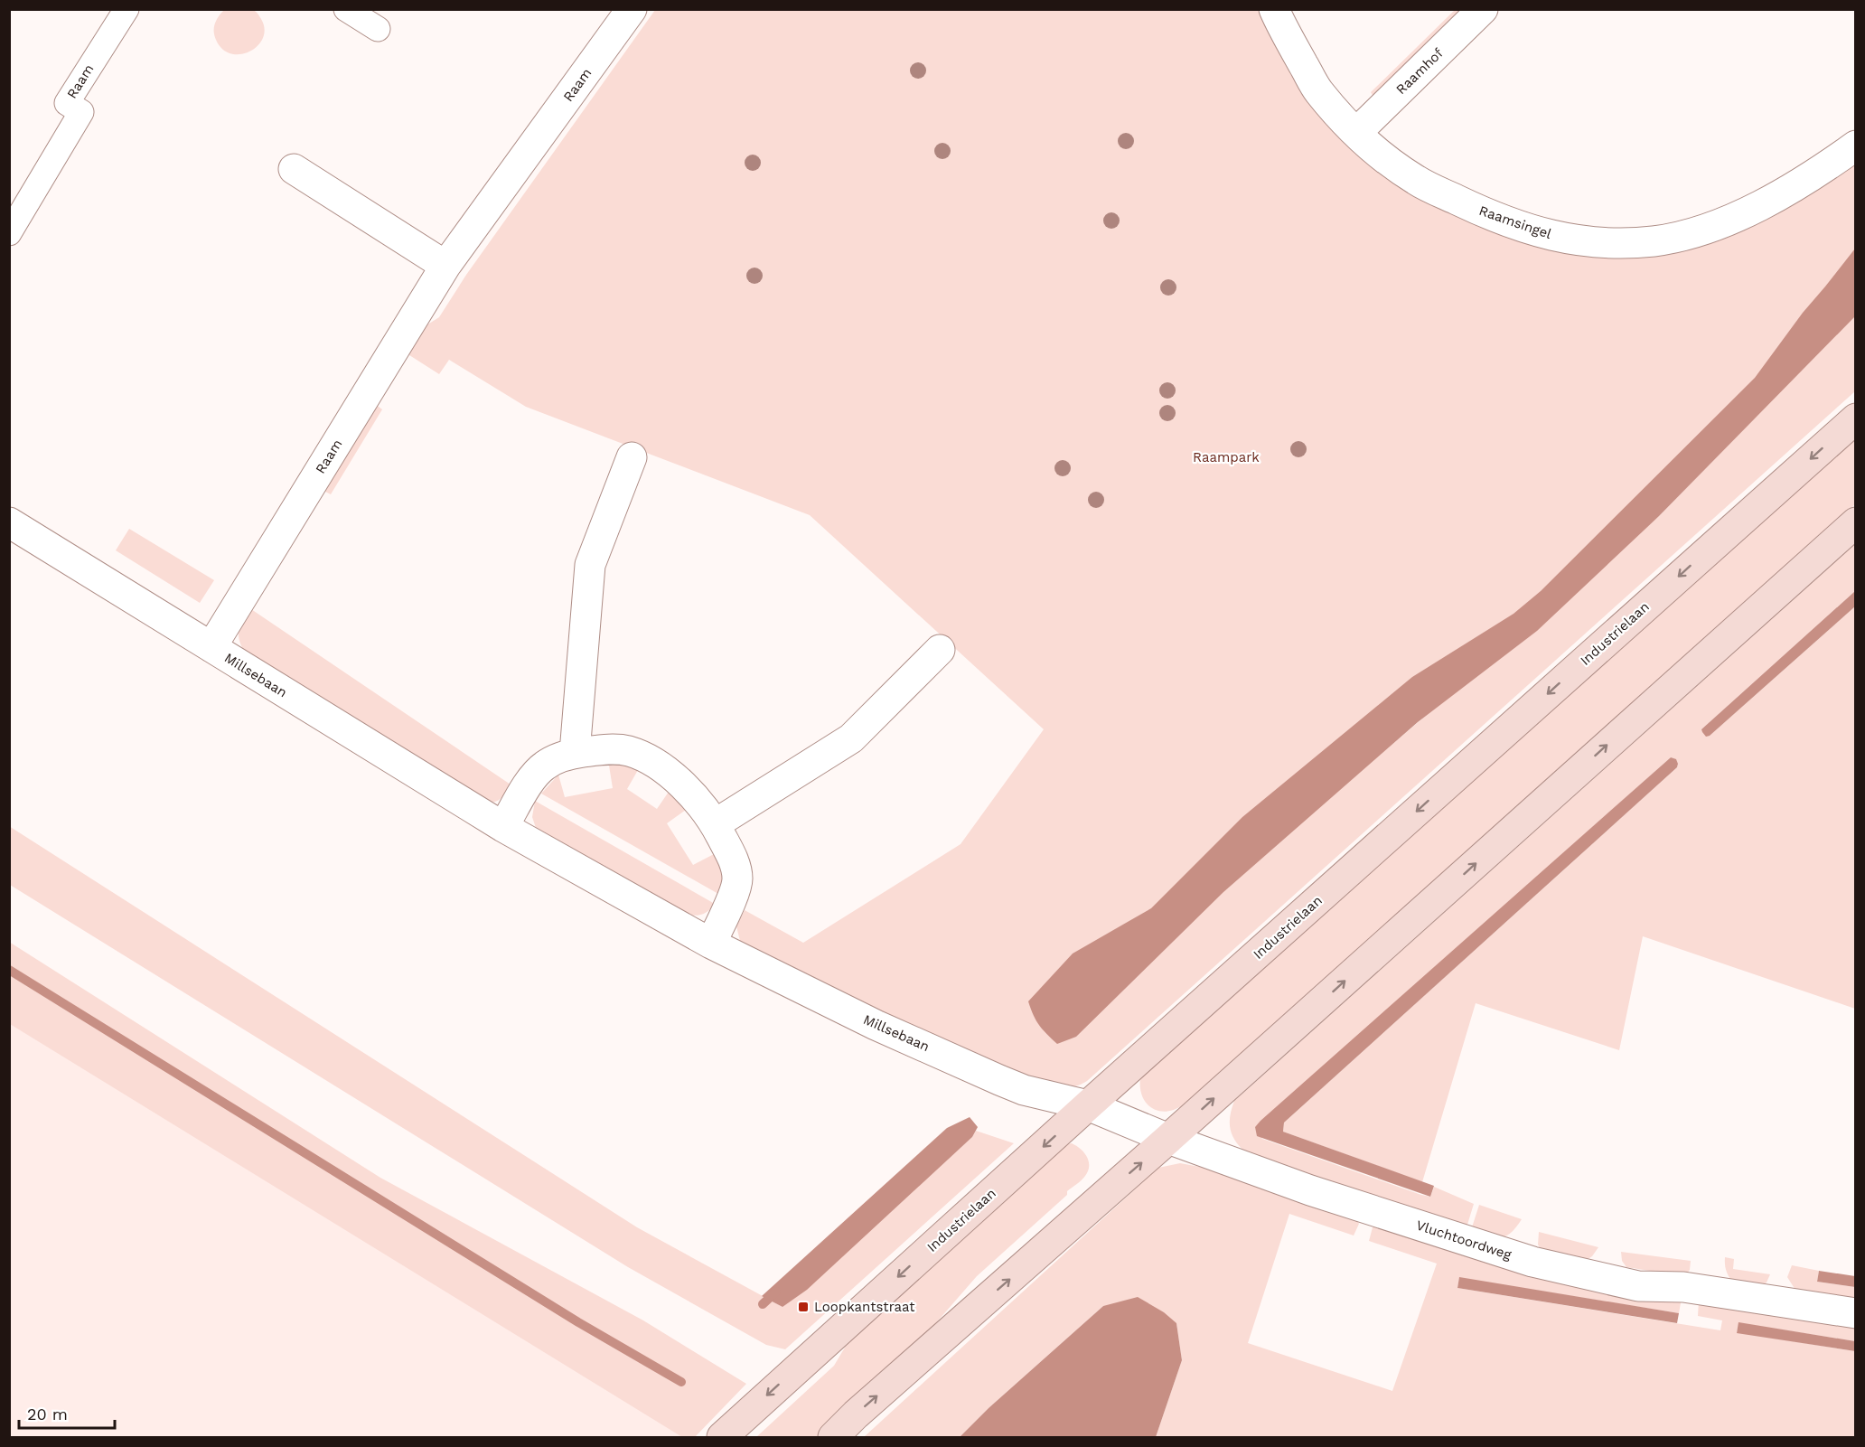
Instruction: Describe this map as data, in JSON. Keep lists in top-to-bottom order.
{
  "streets": {
    "main road": ["Industrielaan"],
    "street": [
      "Raamhof",
      "Raam",
      "Raamsingel",
      "Millsebaan",
      "Vluchtoordweg"
    ]
  },
  "crossings": [
    ["Raamhof", "Raamsingel"],
    ["Raam", "Millsebaan"],
    ["Industrielaan", "Millsebaan"],
    ["Industrielaan", "Vluchtoordweg"],
    ["Millsebaan", "Vluchtoordweg"]
  ],
  "parks": ["Raampark"],
  "places": {
    "transit": ["Loopkantstraat"]
  },
  "scale_bar": "20 m"
}
